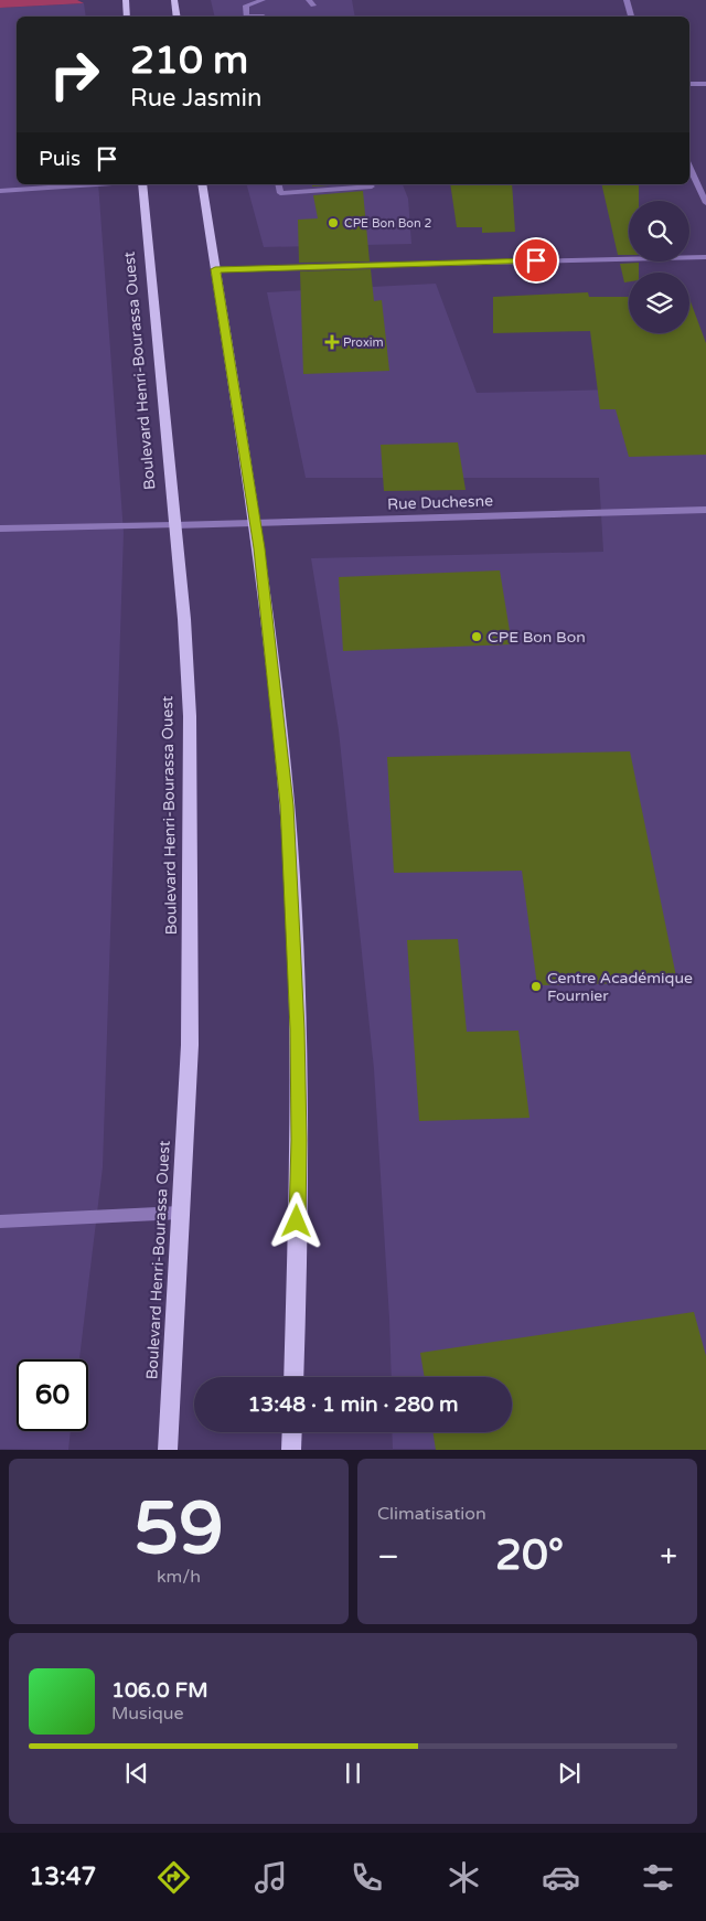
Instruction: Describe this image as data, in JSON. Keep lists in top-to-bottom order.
{
  "streets": {
    "main road": ["Boulevard Henri-Bourassa Ouest"],
    "street": ["Rue Duchesne"]
  },
  "crossings": [
    ["Boulevard Henri-Bourassa Ouest", "Rue Duchesne"]
  ],
  "places": {
    "other": ["CPE Bon Bon 2", "CPE Bon Bon", "Centre Académique Fournier"],
    "health": ["Proxim"]
  },
  "page": {
    "turn": ["210 m", "Rue Jasmin"],
    "then": "Puis",
    "limit": "60",
    "trip": "13:48 · 1 min · 280 m",
    "tile": [
      ["59", "km/h"],
      "Climatisation"
    ],
    "heat": ["−", "20°", "+"],
    "song": ["106.0 FM", "Musique"],
    "tabs": "13:47"
  }
}
